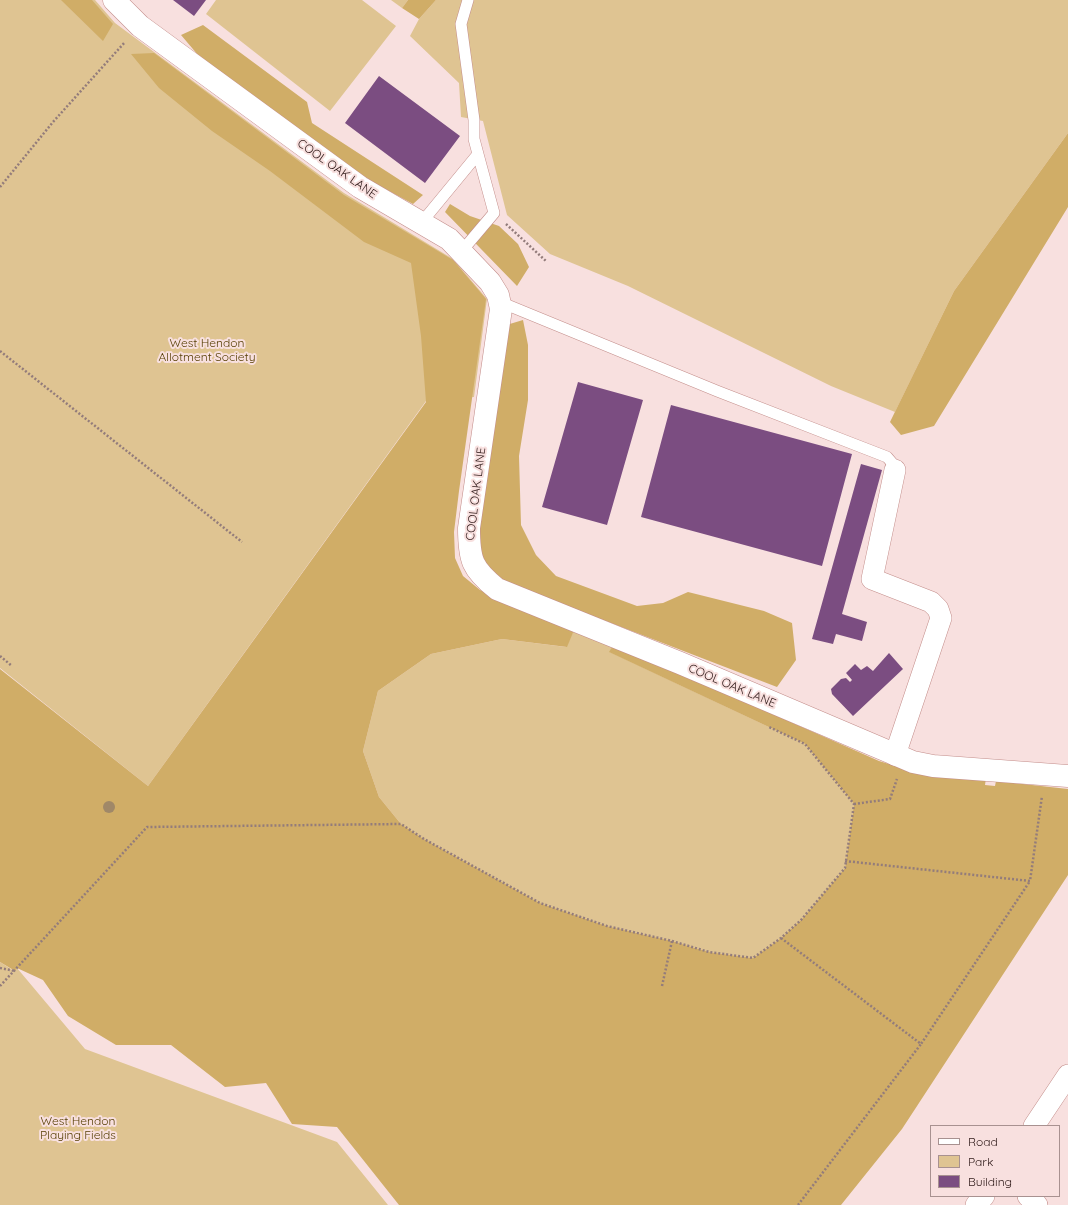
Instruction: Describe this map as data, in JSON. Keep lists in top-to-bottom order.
{
  "streets": {
    "street": ["COOL OAK LANE"]
  },
  "parks": ["West Hendon Allotment Society", "West Hendon Playing Fields"],
  "legend": ["Road", "Park", "Building"]
}
